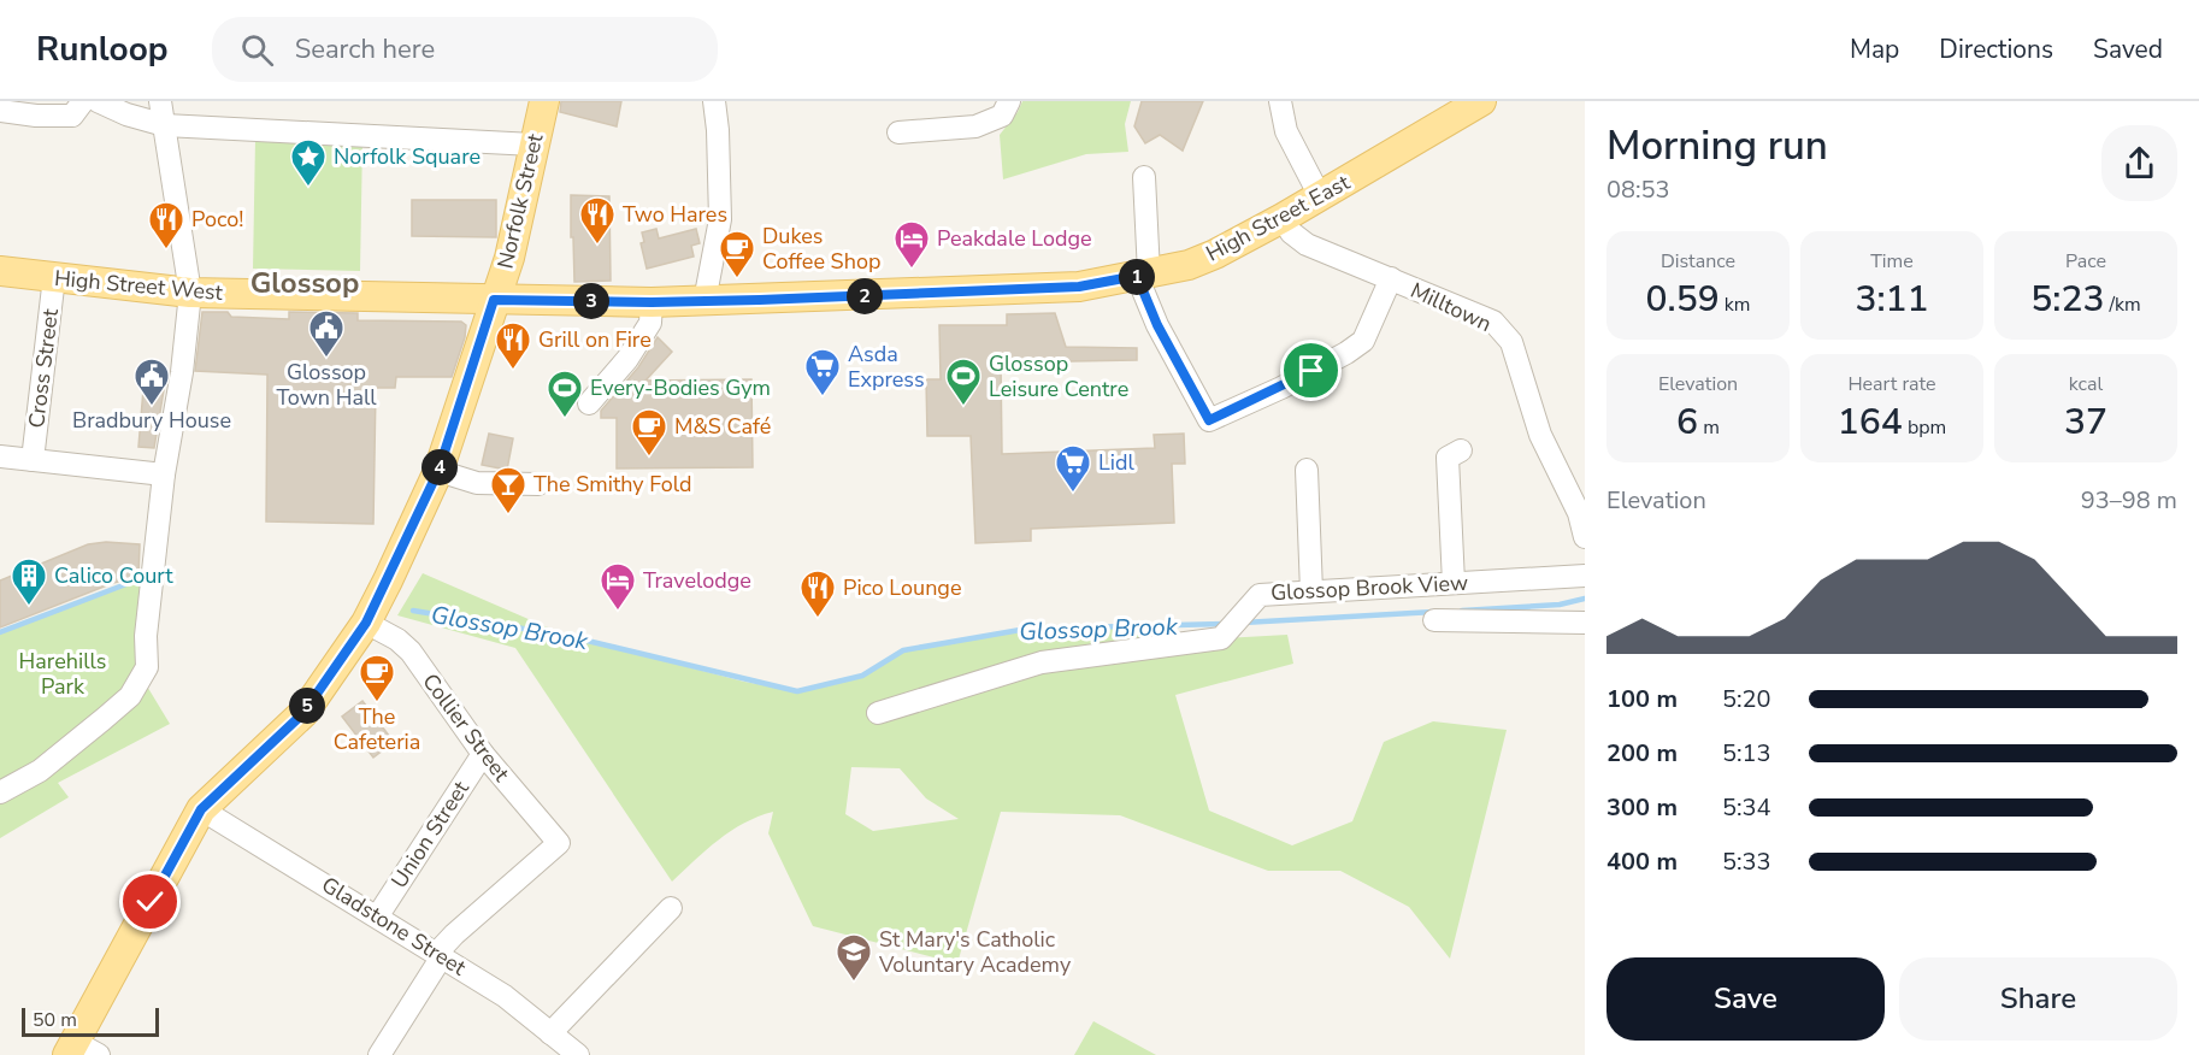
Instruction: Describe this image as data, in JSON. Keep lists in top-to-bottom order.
{
  "streets": {
    "main road": ["Norfolk Street", "High Street East", "High Street West"],
    "street": [
      "Milltown",
      "Cross Street",
      "Glossop Brook View",
      "Collier Street",
      "Union Street",
      "Gladstone Street"
    ]
  },
  "crossings": [
    ["Norfolk Street", "High Street East"],
    ["Norfolk Street", "High Street West"],
    ["Norfolk Street", "Collier Street"],
    ["Norfolk Street", "Gladstone Street"],
    ["High Street East", "High Street West"],
    ["High Street East", "Milltown"],
    ["High Street West", "Cross Street"],
    ["Collier Street", "Union Street"],
    ["Collier Street", "Gladstone Street"],
    ["Union Street", "Gladstone Street"]
  ],
  "districts": ["Glossop"],
  "water": ["Glossop Brook"],
  "parks": ["Harehills Park"],
  "places": {
    "place": ["Norfolk Square"],
    "restaurant": [
      "Two Hares",
      "Poco!",
      "Grill on Fire",
      "Pico Lounge"
    ],
    "hotel": ["Peakdale Lodge", "Travelodge"],
    "cafe": ["Dukes Coffee Shop", "M&S Café", "The Cafeteria"],
    "public building": ["Glossop Town Hall", "Bradbury House"],
    "supermarket": ["Asda Express", "Lidl"],
    "sports": ["Glossop Leisure Centre", "Every-Bodies Gym"],
    "bar": ["The Smithy Fold"],
    "building": ["Calico Court"],
    "school or university": ["St Mary's Catholic Voluntary Academy"]
  },
  "scale_bar": "50 m",
  "page": {
    "header": "Runloop",
    "search": "Search here",
    "nav": ["Map", "Directions", "Saved"],
    "heading": ["Morning run", "08:53"],
    "stats": [
      ["Distance", "0.59 km"],
      ["Time", "3:11"],
      ["Pace", "5:23 /km"],
      ["Elevation", "6 m"],
      ["Heart rate", "164 bpm"],
      ["kcal", "37"]
    ],
    "pins": [
      "1",
      "2",
      "3",
      "4",
      "5"
    ],
    "chart": ["Elevation", "93–98 m"],
    "list": [
      {
        "name": "100 m",
        "note": "5:20"
      },
      {
        "name": "200 m",
        "note": "5:13"
      },
      {
        "name": "300 m",
        "note": "5:34"
      },
      {
        "name": "400 m",
        "note": "5:33"
      }
    ],
    "buttons": ["Save", "Share"],
    "scale": "50 m"
  }
}
